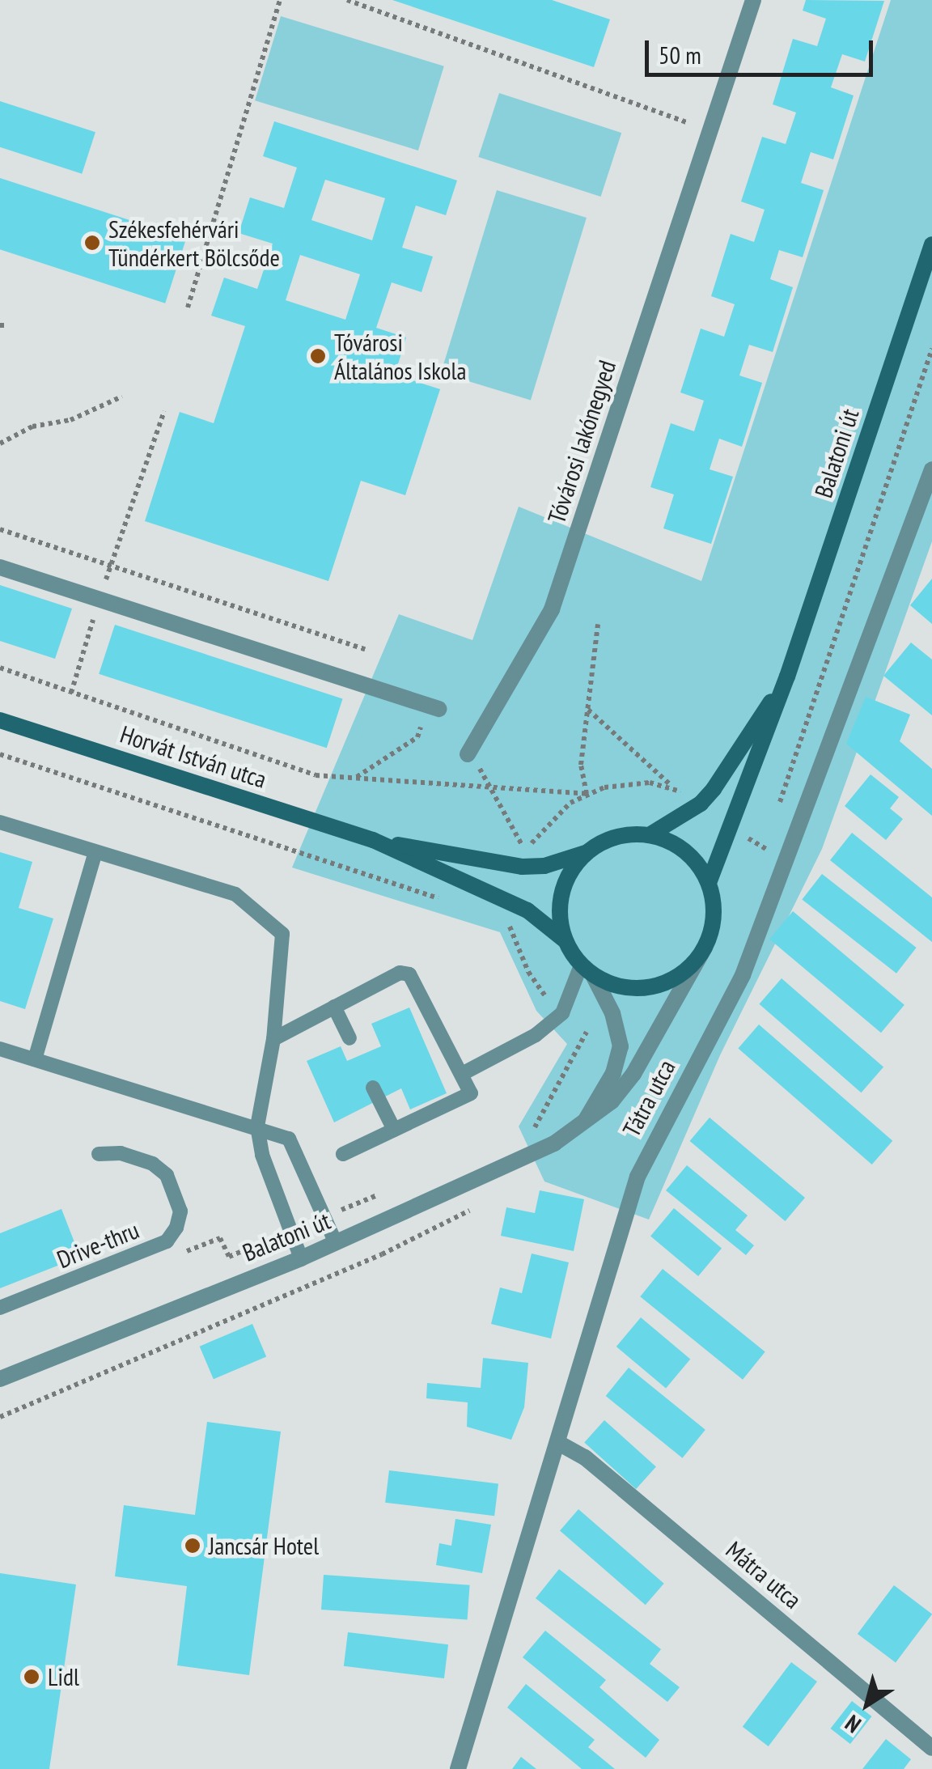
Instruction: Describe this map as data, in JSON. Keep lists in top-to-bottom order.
{
  "streets": {
    "main road": ["Balatoni út", "Horvát István utca"],
    "street": ["Tóvárosi lakónegyed", "Tátra utca", "Mátra utca"],
    "lane": ["Drive-thru"]
  },
  "crossings": [
    ["Balatoni út", "Horvát István utca"],
    ["Tátra utca", "Mátra utca"]
  ],
  "places": [
    "Székesfehérvári Tündérkert Bölcsőde",
    "Tóvárosi Általános Iskola",
    "Jancsár Hotel",
    "Lidl"
  ],
  "scale_bar": "50 m",
  "north": "bottom left"
}
